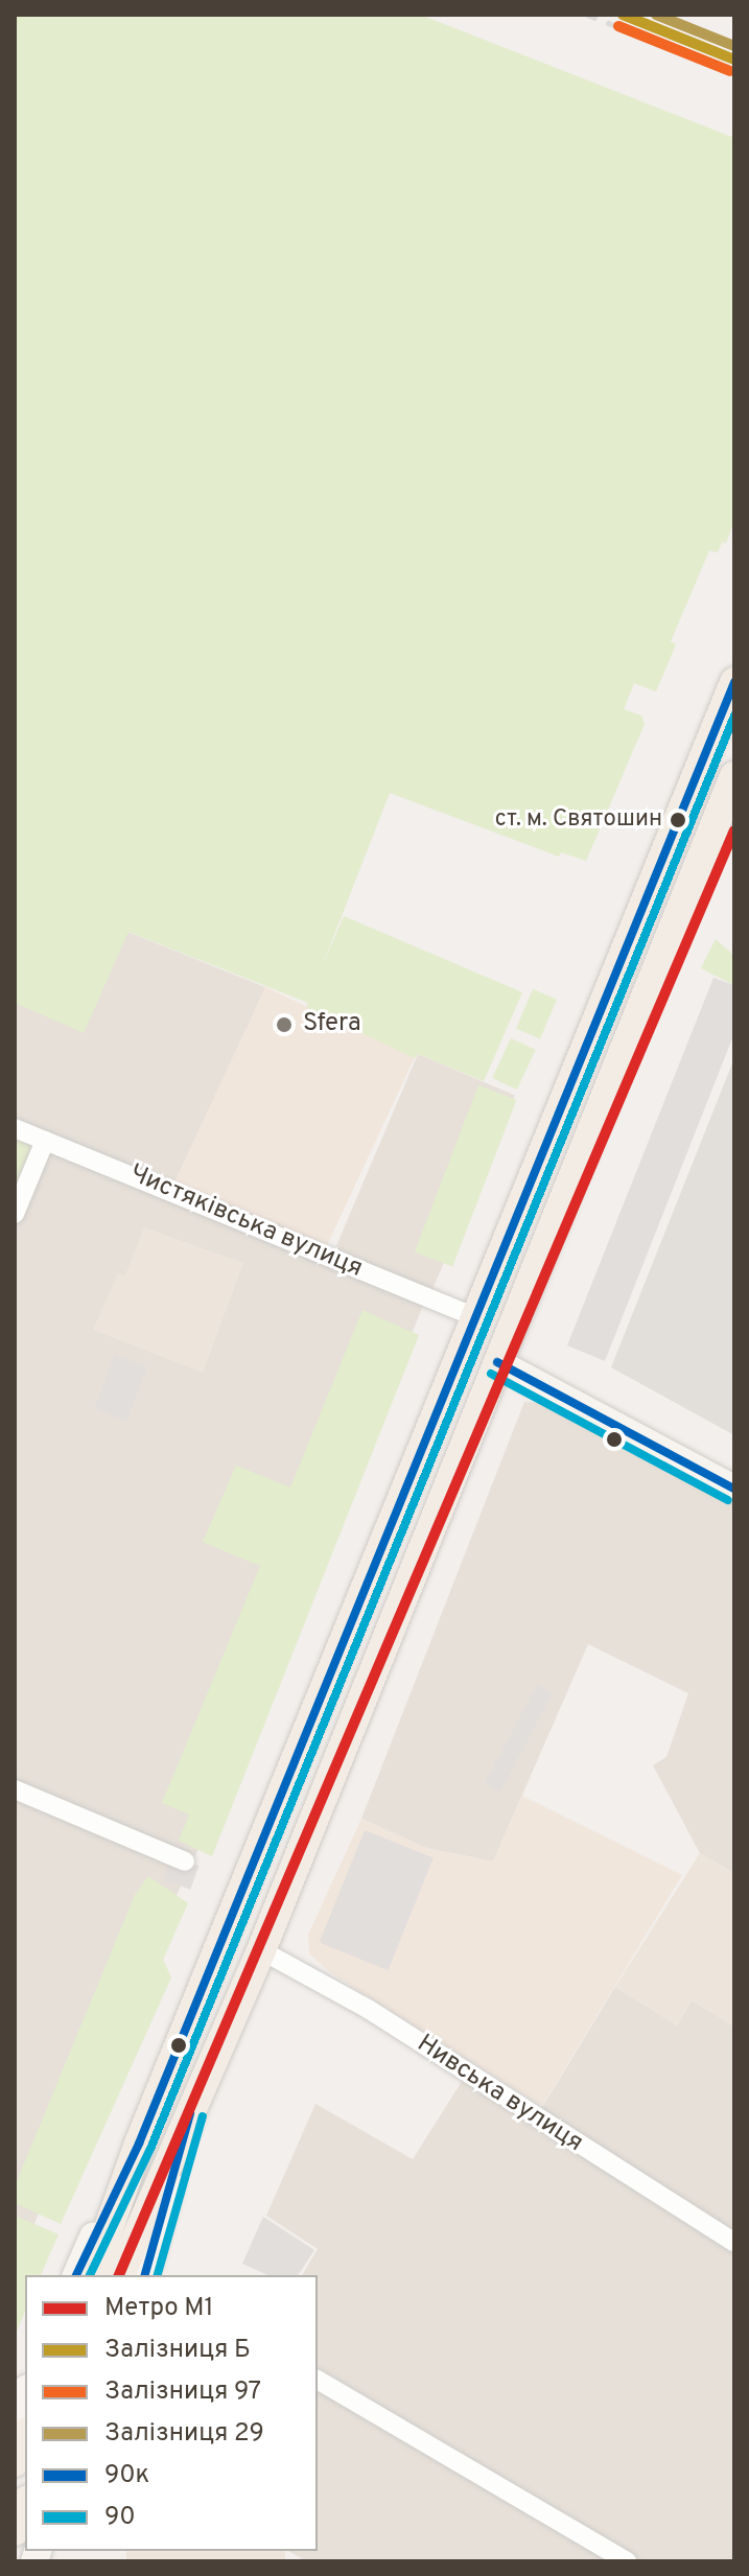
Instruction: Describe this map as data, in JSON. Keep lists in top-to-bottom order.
{
  "streets": {
    "street": ["Чистяківська вулиця", "Нивська вулиця"]
  },
  "places": ["ст. м. Святошин", "Sfera"],
  "lines": [
    "rail line Б",
    "rail line 29",
    "rail line 97",
    "transit line 90к",
    "transit line 90",
    "metro line M1"
  ],
  "legend": [
    "Метро M1",
    "Залізниця Б",
    "Залізниця 97",
    "Залізниця 29",
    "90к",
    "90"
  ]
}
